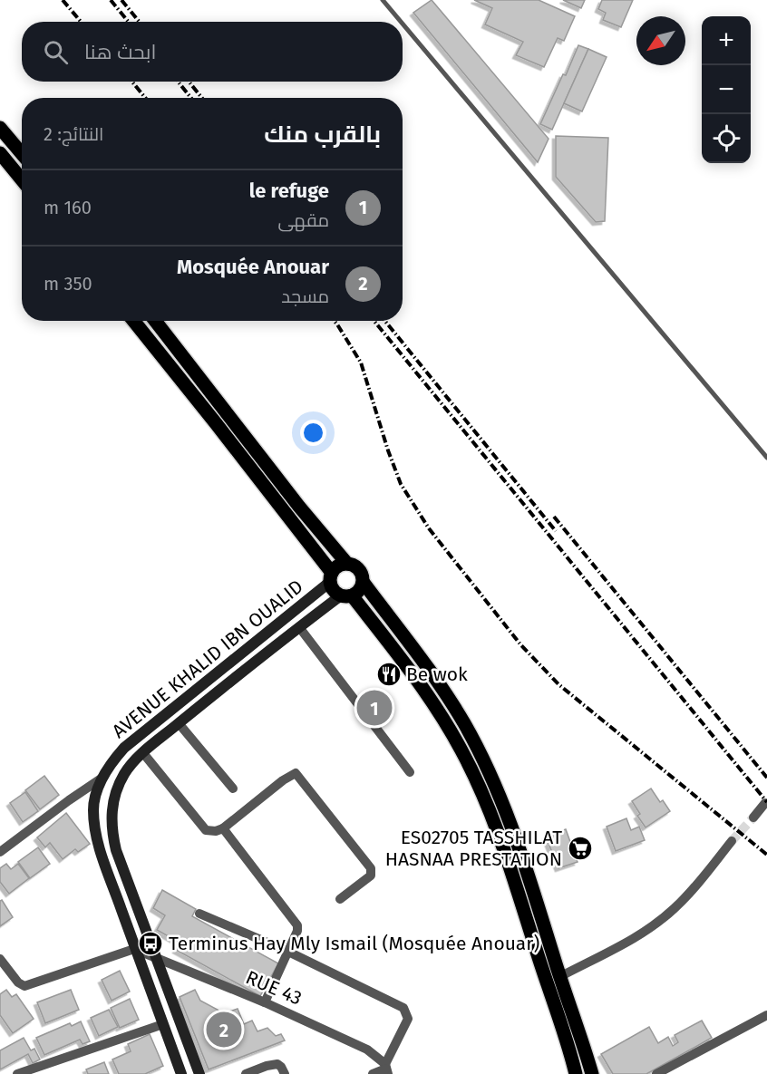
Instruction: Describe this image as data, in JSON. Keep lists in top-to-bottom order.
{
  "streets": {
    "main road": ["AVENUE KHALID IBN OUALID"],
    "street": ["RUE 43"]
  },
  "crossings": [
    ["AVENUE KHALID IBN OUALID", "RUE 43"]
  ],
  "places": {
    "restaurant": ["Be wok"],
    "supermarket": ["ES02705 TASSHILAT HASNAA PRESTATION"],
    "bus stop": ["Terminus Hay Mly Ismail (Mosquée Anouar)"]
  },
  "north": "bottom left",
  "page": {
    "map_buttons": ["+", "−"],
    "search": "ابحث هنا",
    "heading": ["بالقرب منك", "النتائج: 2"],
    "list": [
      {
        "mark": "1",
        "name": "le refuge",
        "note": "مقهى",
        "value": "160 m"
      },
      {
        "mark": "2",
        "name": "Mosquée Anouar",
        "note": "مسجد",
        "value": "350 m"
      }
    ],
    "pins": ["1", "2"]
  }
}
